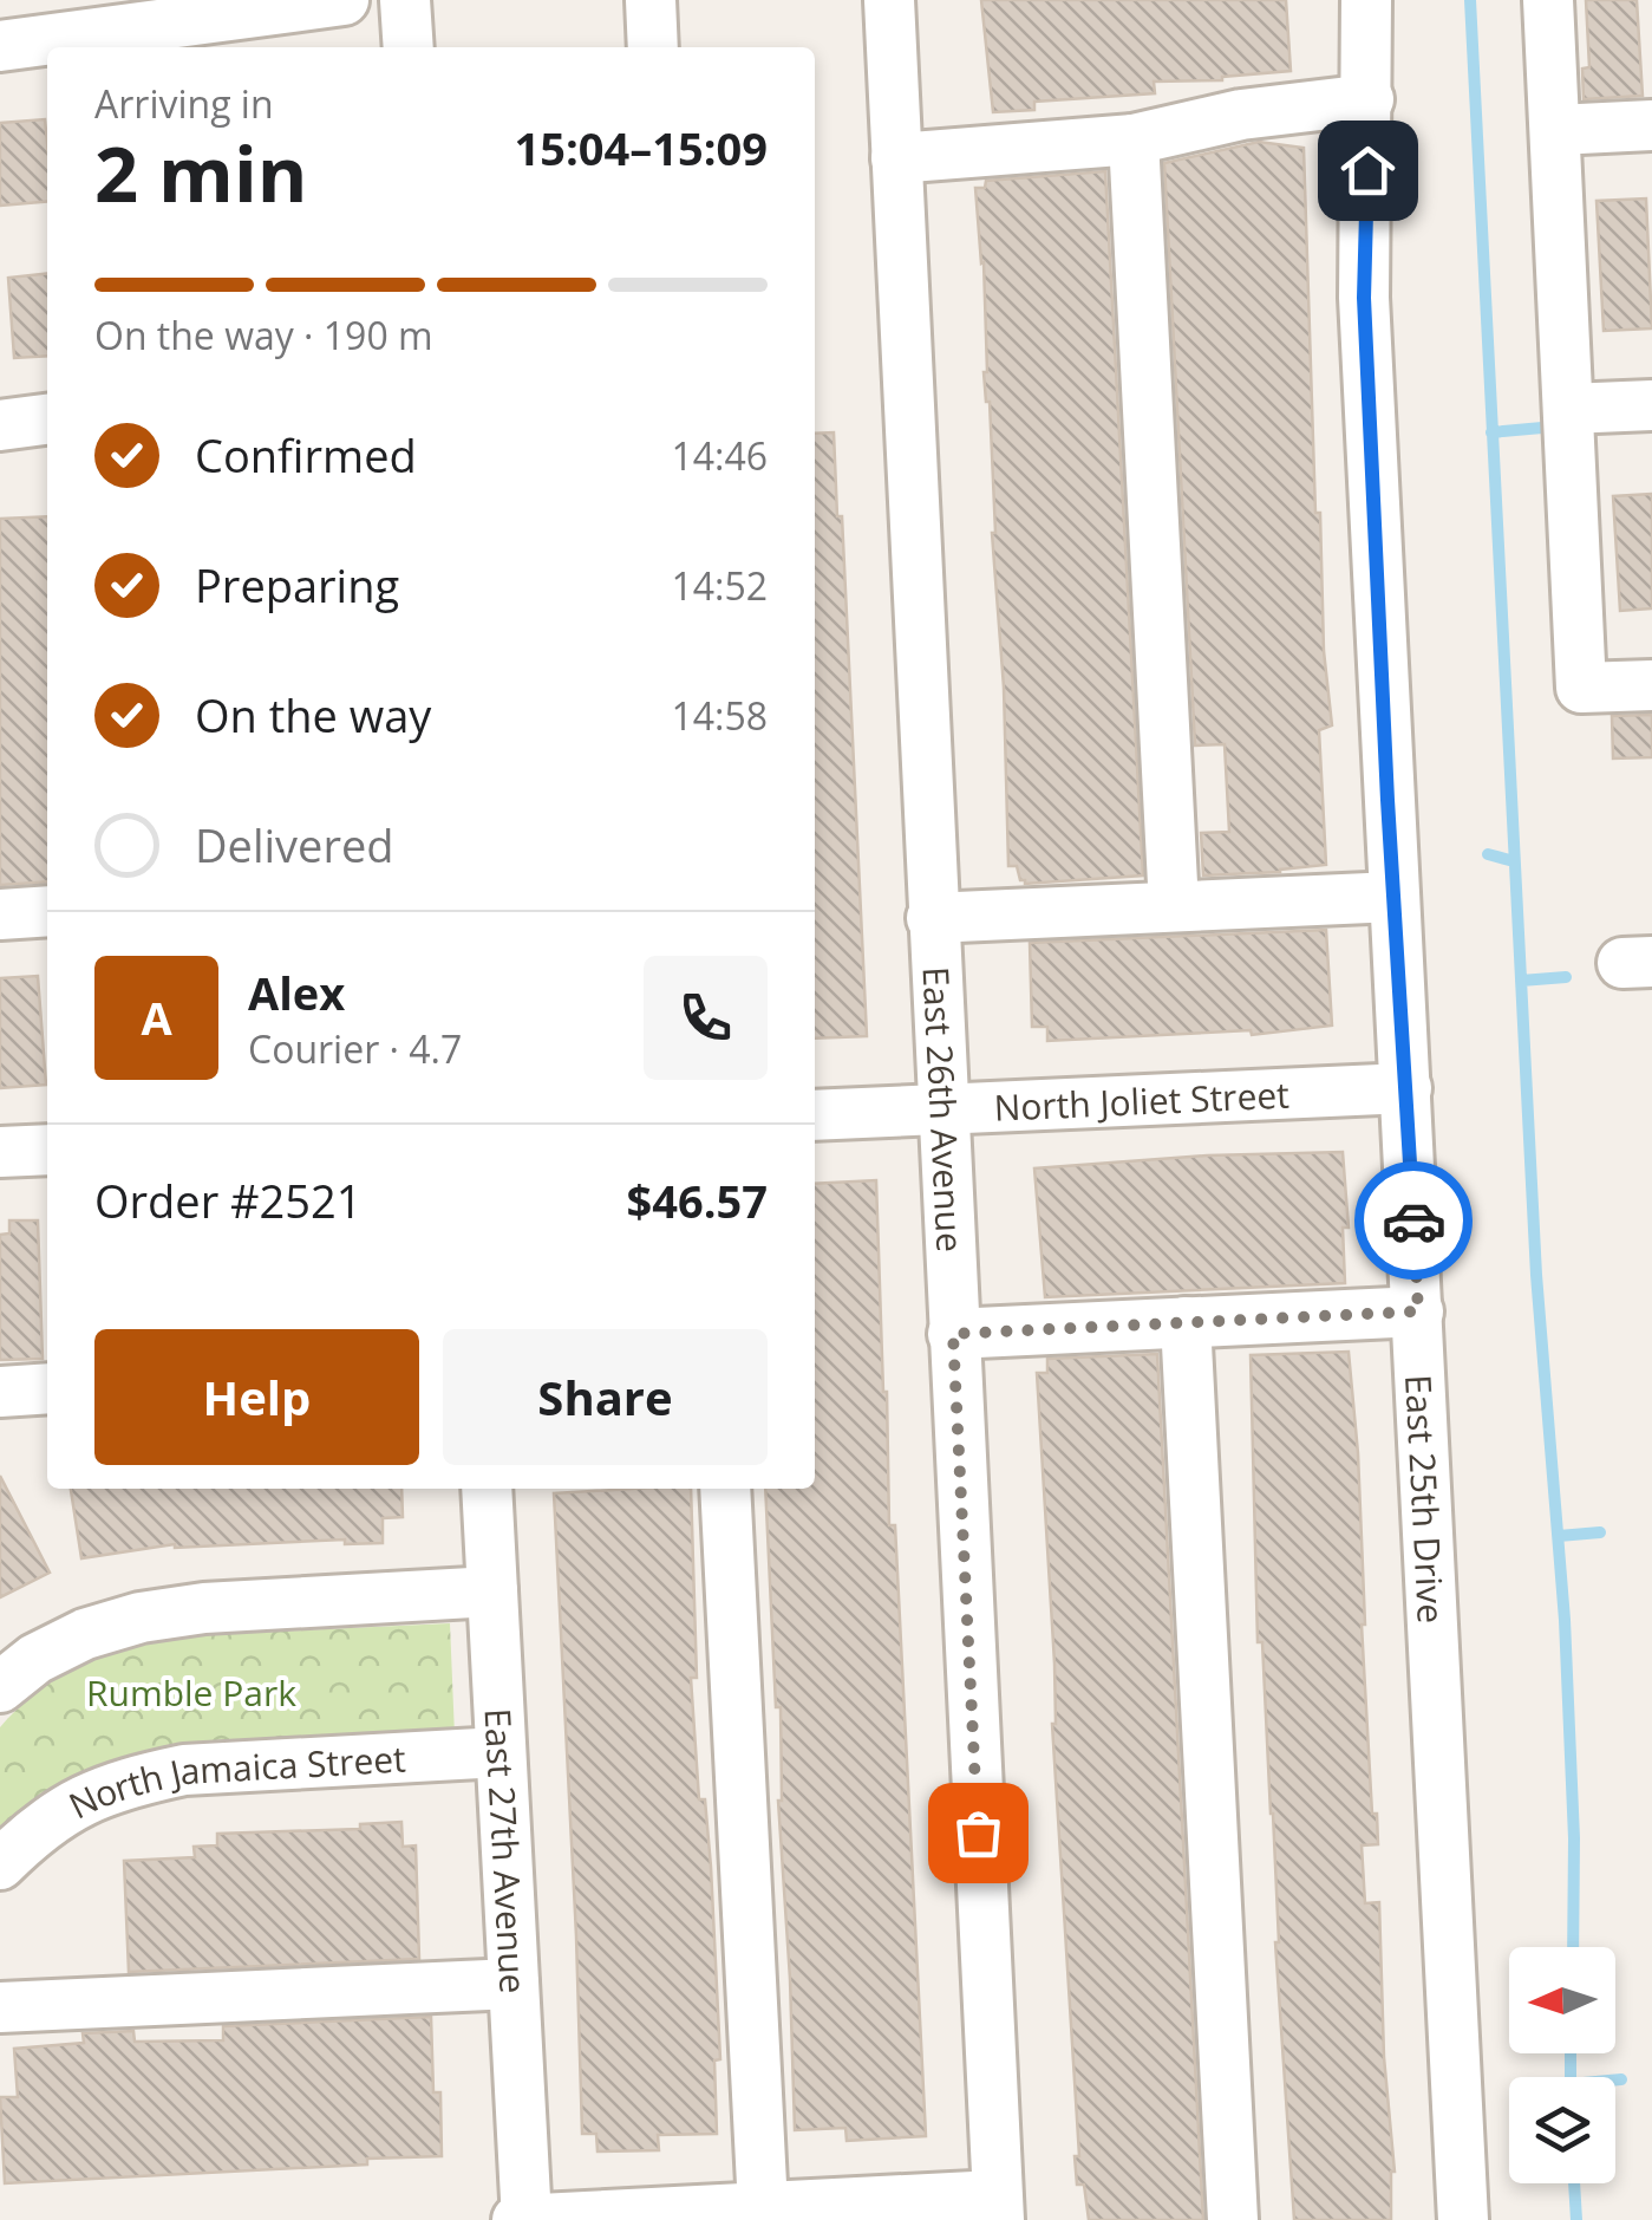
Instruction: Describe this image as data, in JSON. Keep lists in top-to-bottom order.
{
  "streets": {
    "street": [
      "North Joliet Street",
      "East 26th Avenue",
      "East 25th Drive",
      "North Jamaica Street",
      "East 27th Avenue"
    ]
  },
  "crossings": [
    ["North Joliet Street", "East 26th Avenue"],
    ["North Joliet Street", "East 25th Drive"],
    ["North Jamaica Street", "East 27th Avenue"]
  ],
  "parks": ["Rumble Park"],
  "north": "left",
  "page": {
    "heading": ["2 min", "Arriving in", "15:04–15:09"],
    "panel": [
      "Alex",
      "Courier · 4.7",
      "Order #2521",
      "$46.57"
    ],
    "bar": "On the way · 190 m",
    "list": [
      ["Confirmed", "14:46"],
      ["Preparing", "14:52"],
      ["On the way", "14:58"],
      "Delivered"
    ],
    "round": "A",
    "buttons": ["Help", "Share"]
  }
}
